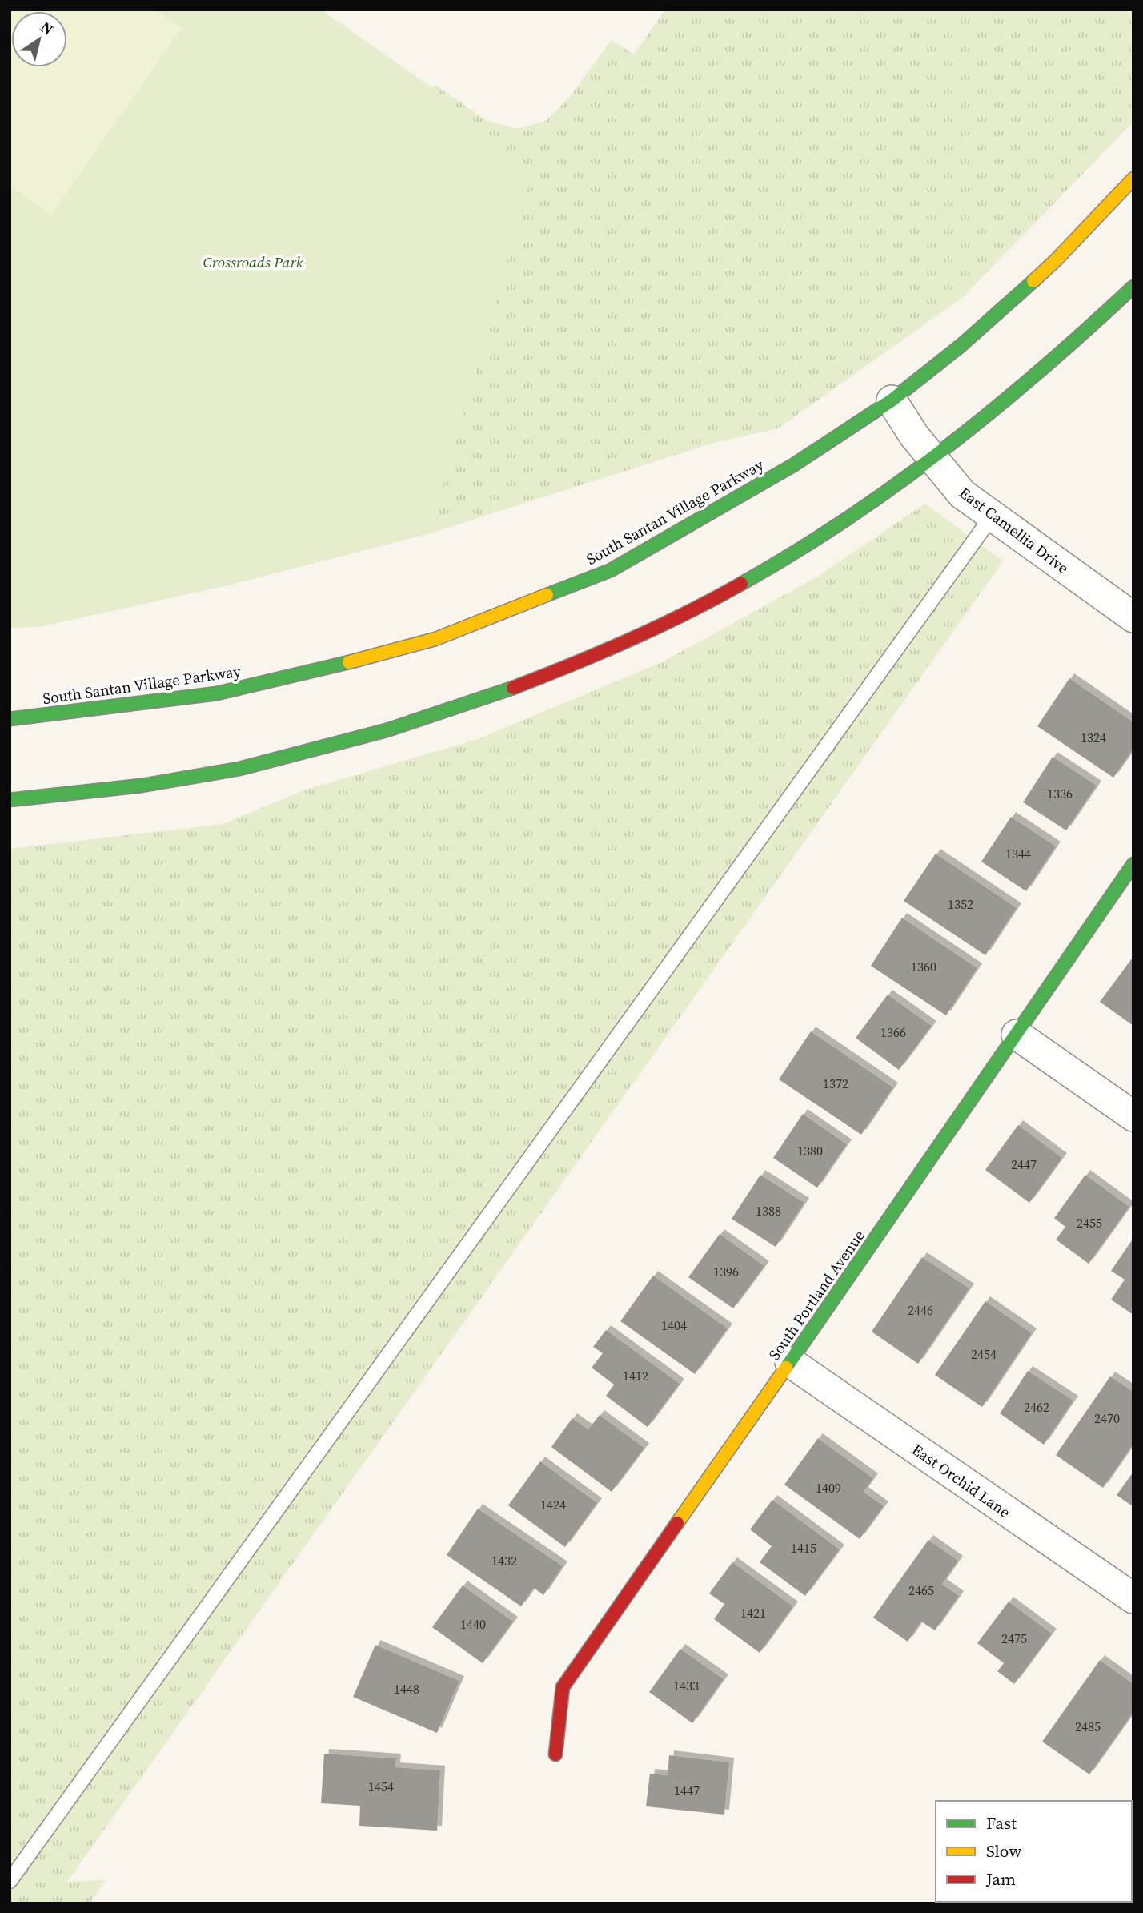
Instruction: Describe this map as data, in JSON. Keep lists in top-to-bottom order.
{
  "streets": {
    "main road": ["South Santan Village Parkway", "South Portland Avenue"],
    "street": ["East Camellia Drive", "East Orchid Lane"]
  },
  "crossings": [
    ["South Santan Village Parkway", "East Camellia Drive"],
    ["South Portland Avenue", "East Orchid Lane"]
  ],
  "parks": ["Crossroads Park"],
  "house_numbers": [
    "1324",
    "1336",
    "1344",
    "1352",
    "1360",
    "1366",
    "1372",
    "1380",
    "2447",
    "1388",
    "2455",
    "1396",
    "2446",
    "1404",
    "2454",
    "1412",
    "2462",
    "2470",
    "1409",
    "1424",
    "1415",
    "1432",
    "2465",
    "1421",
    "1440",
    "2475",
    "1433",
    "1448",
    "2485",
    "1454",
    "1447"
  ],
  "legend": ["Fast", "Slow", "Jam"],
  "north": "top right"
}
